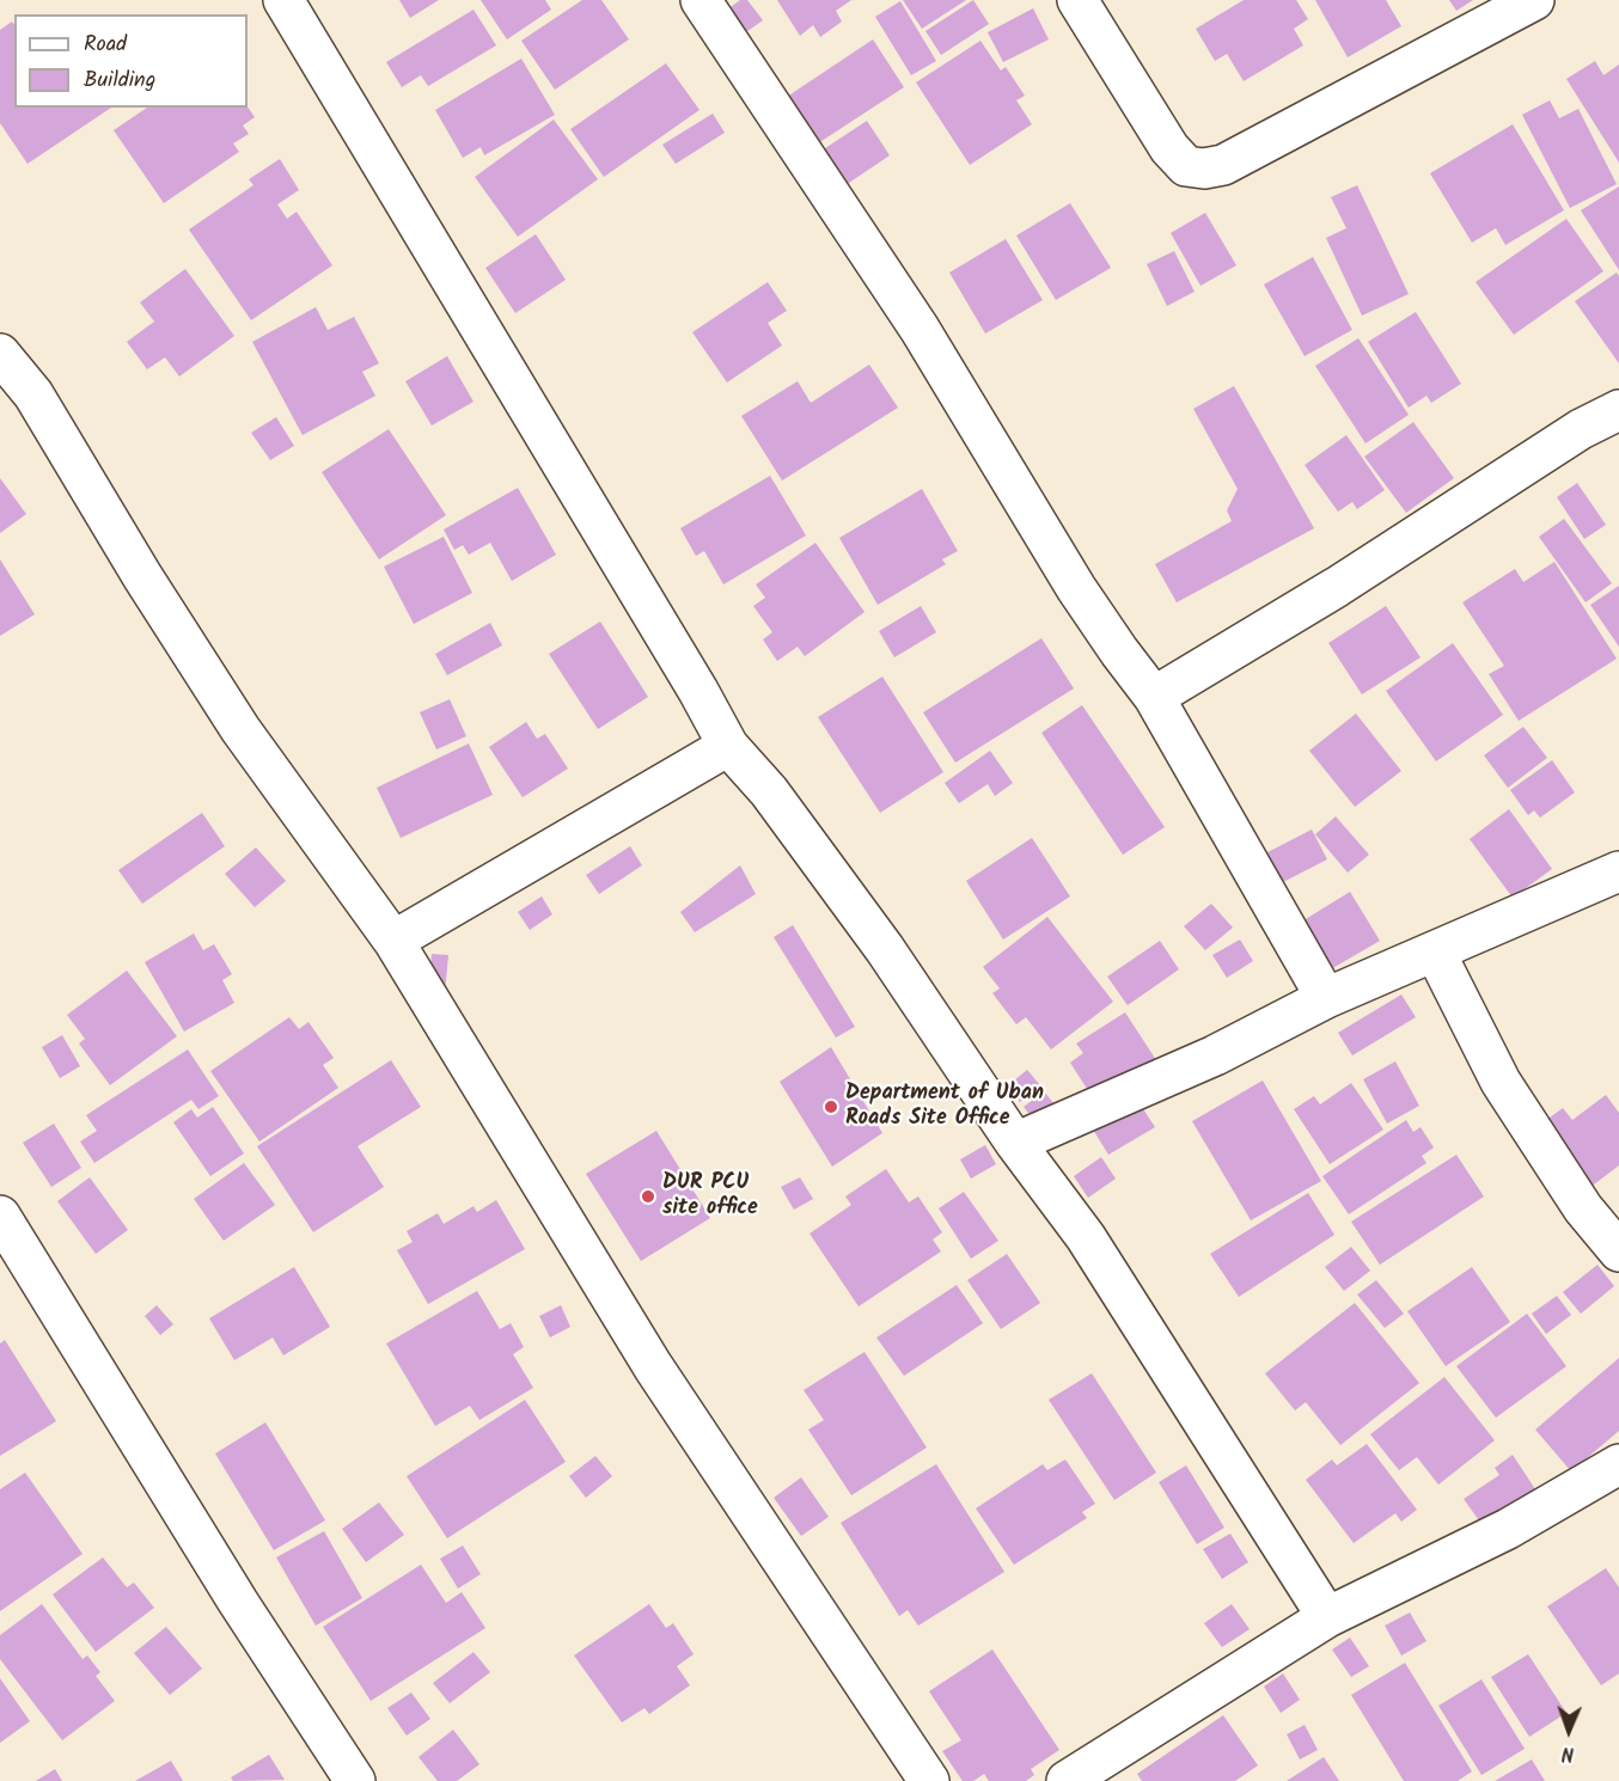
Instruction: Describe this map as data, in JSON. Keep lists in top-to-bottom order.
{
  "places": ["Department of Uban Roads Site Office", "DUR PCU site office"],
  "legend": ["Road", "Building"],
  "north": "bottom"
}
